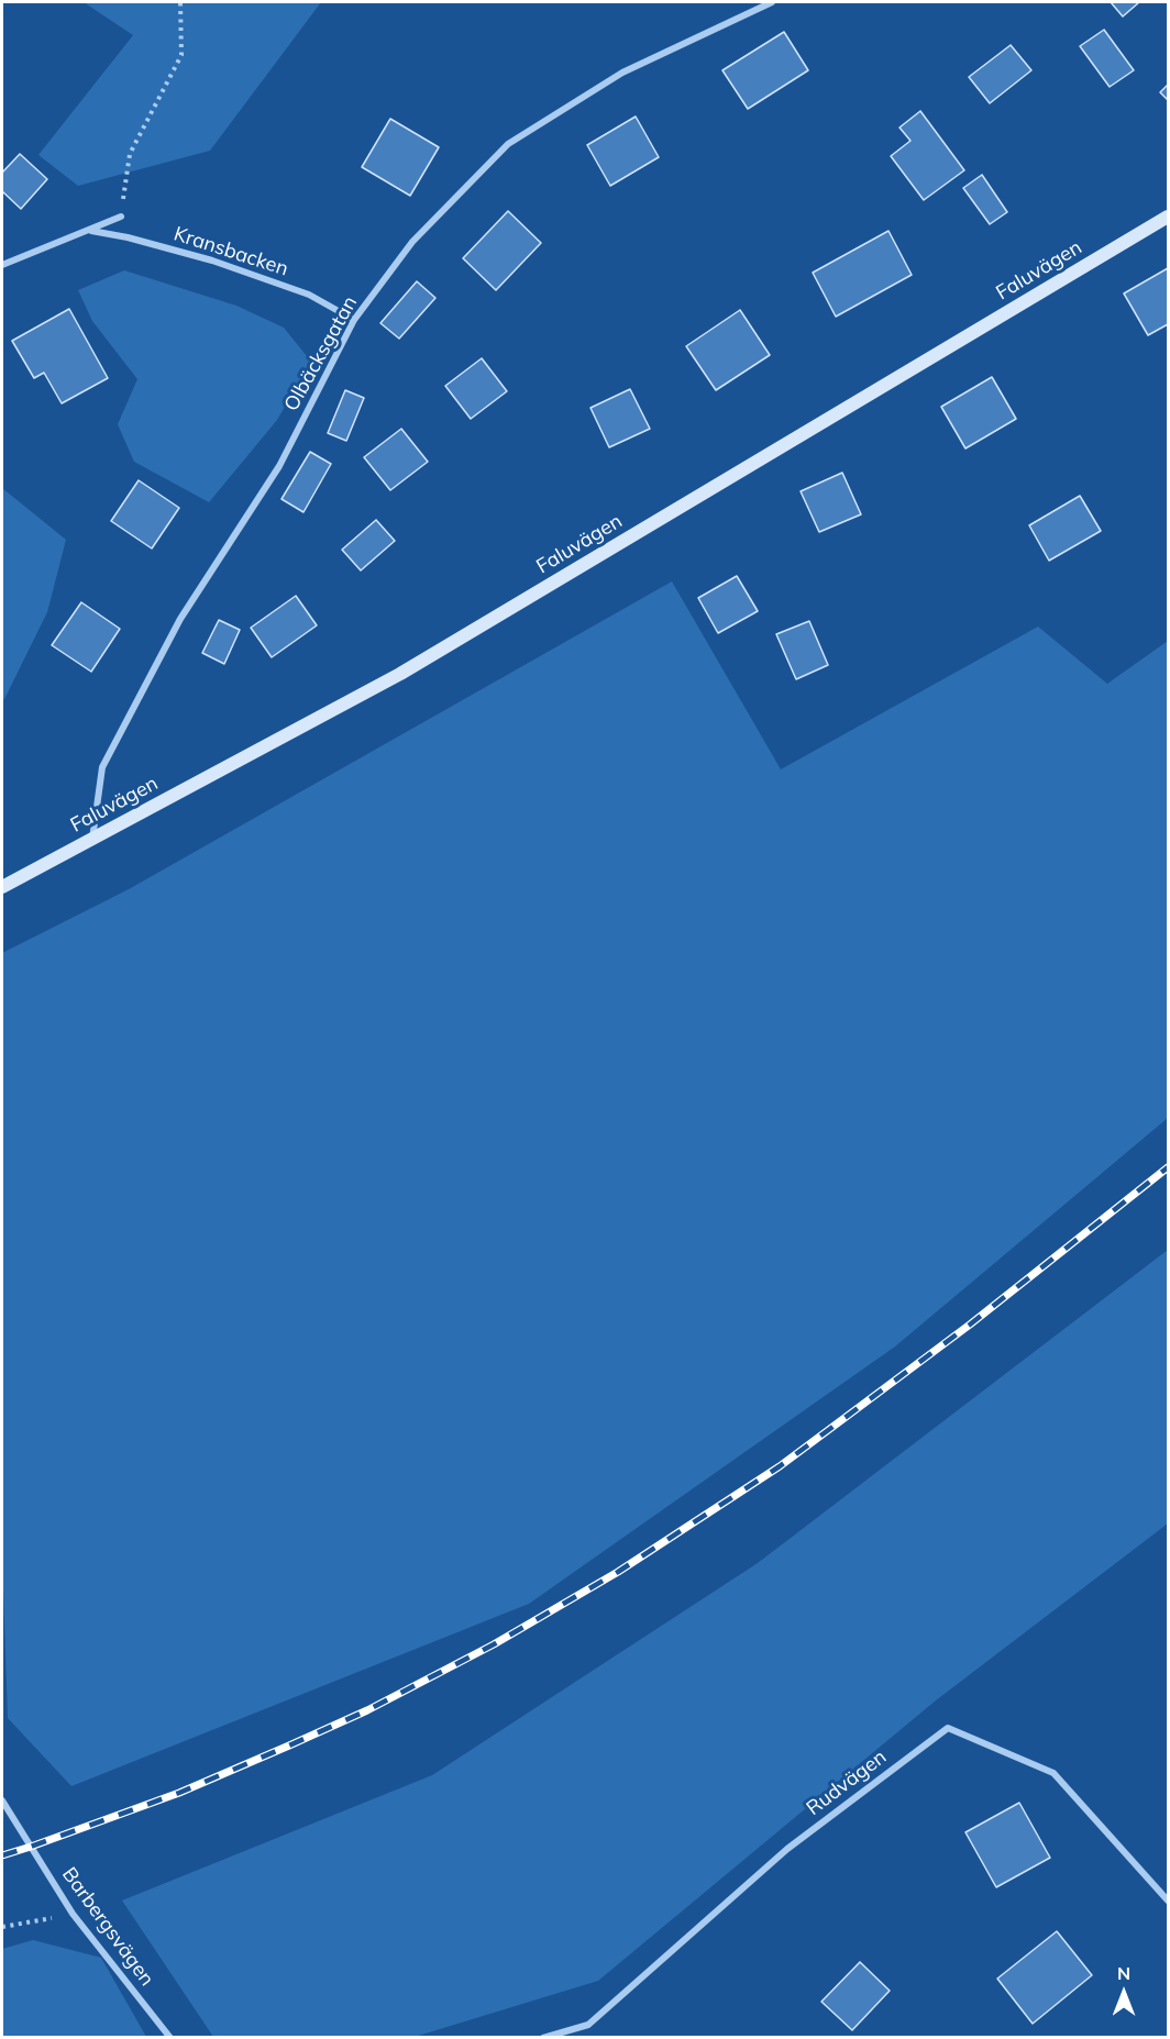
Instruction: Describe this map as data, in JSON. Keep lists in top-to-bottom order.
{
  "streets": {
    "street": [
      "Kransbacken",
      "Faluvägen",
      "Olbäcksgatan",
      "Rudvägen",
      "Barbergsvägen"
    ]
  },
  "crossings": [
    ["Kransbacken", "Olbäcksgatan"],
    ["Faluvägen", "Olbäcksgatan"]
  ],
  "north": "top"
}
